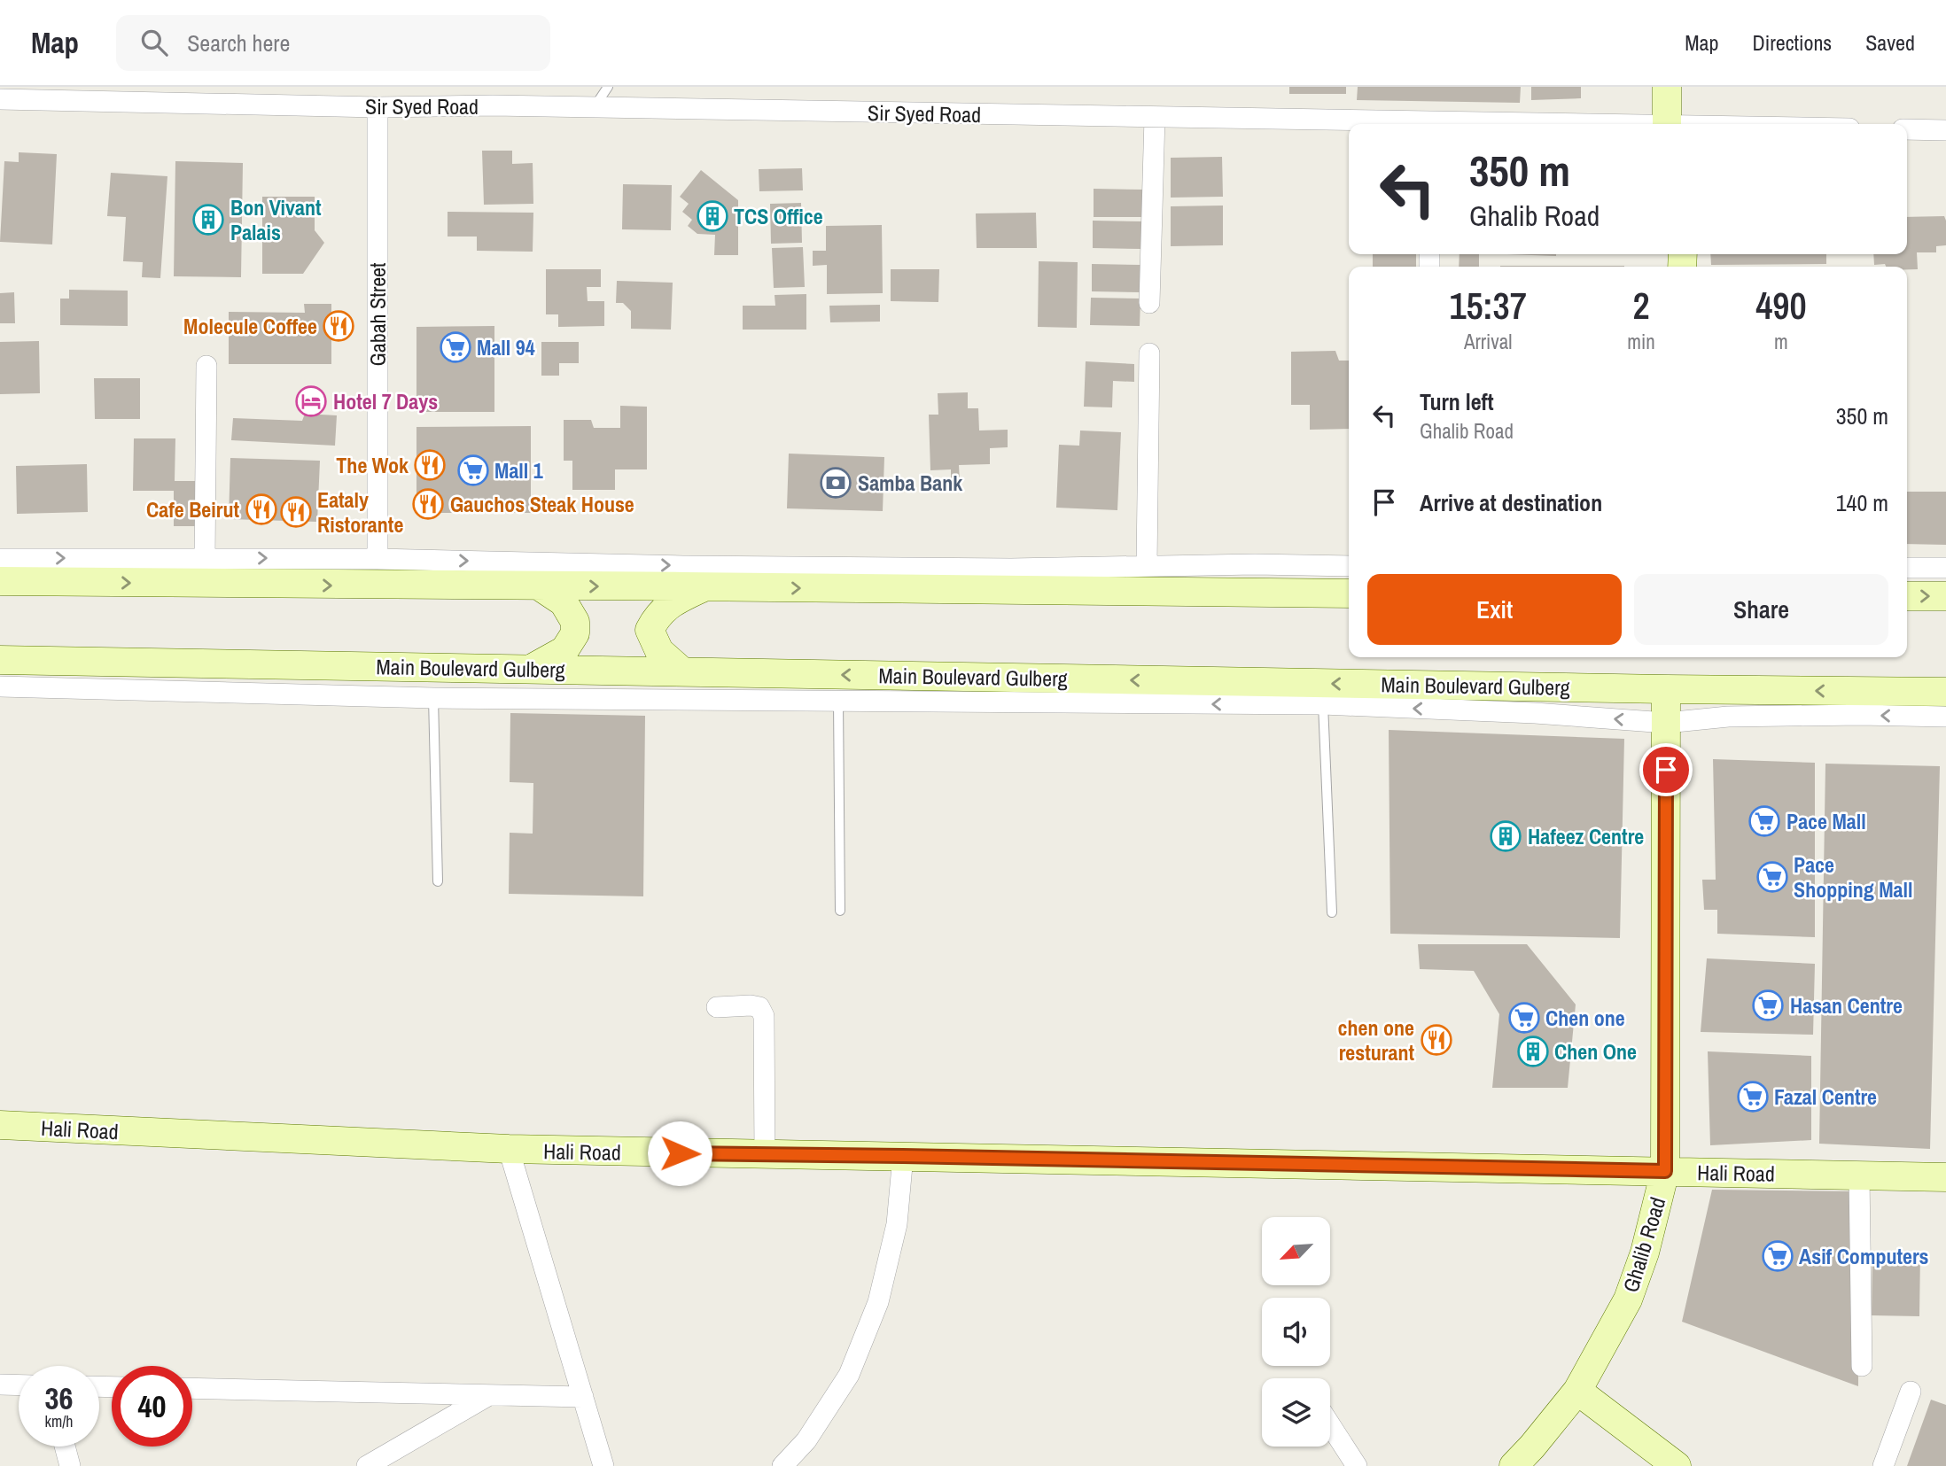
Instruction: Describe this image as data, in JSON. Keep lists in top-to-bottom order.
{
  "streets": {
    "main road": ["Main Boulevard Gulberg", "Hali Road", "Ghalib Road"],
    "street": ["Sir Syed Road", "Gabah Street"]
  },
  "crossings": [
    ["Sir Syed Road", "Gabah Street"],
    ["Main Boulevard Gulberg", "Ghalib Road"],
    ["Hali Road", "Ghalib Road"]
  ],
  "places": {
    "building": [
      "TCS Office",
      "Bon Vivant Palais",
      "Hafeez Centre",
      "Chen One"
    ],
    "restaurant": [
      "Molecule Coffee",
      "The Wok",
      "Gauchos Steak House",
      "Cafe Beirut",
      "Eataly Ristorante",
      "chen one resturant"
    ],
    "supermarket": [
      "Mall 94",
      "Mall 1",
      "Pace Mall",
      "Pace Shopping Mall",
      "Hasan Centre",
      "Chen one",
      "Fazal Centre",
      "Asif Computers"
    ],
    "hotel": ["Hotel 7 Days"],
    "bank": ["Samba Bank"]
  },
  "north": "bottom left",
  "page": {
    "header": "Map",
    "search": "Search here",
    "nav": ["Map", "Directions", "Saved"],
    "turn": ["350 m", "Ghalib Road"],
    "eta": [
      "15:37",
      "Arrival",
      "2",
      "min",
      "490",
      "m"
    ],
    "list": [
      {
        "name": "Turn left",
        "note": "Ghalib Road",
        "value": "350 m"
      },
      {
        "name": "Arrive at destination",
        "value": "140 m"
      }
    ],
    "buttons": ["Exit", "Share"],
    "speed": "36 km/h",
    "limit": "40"
  }
}
